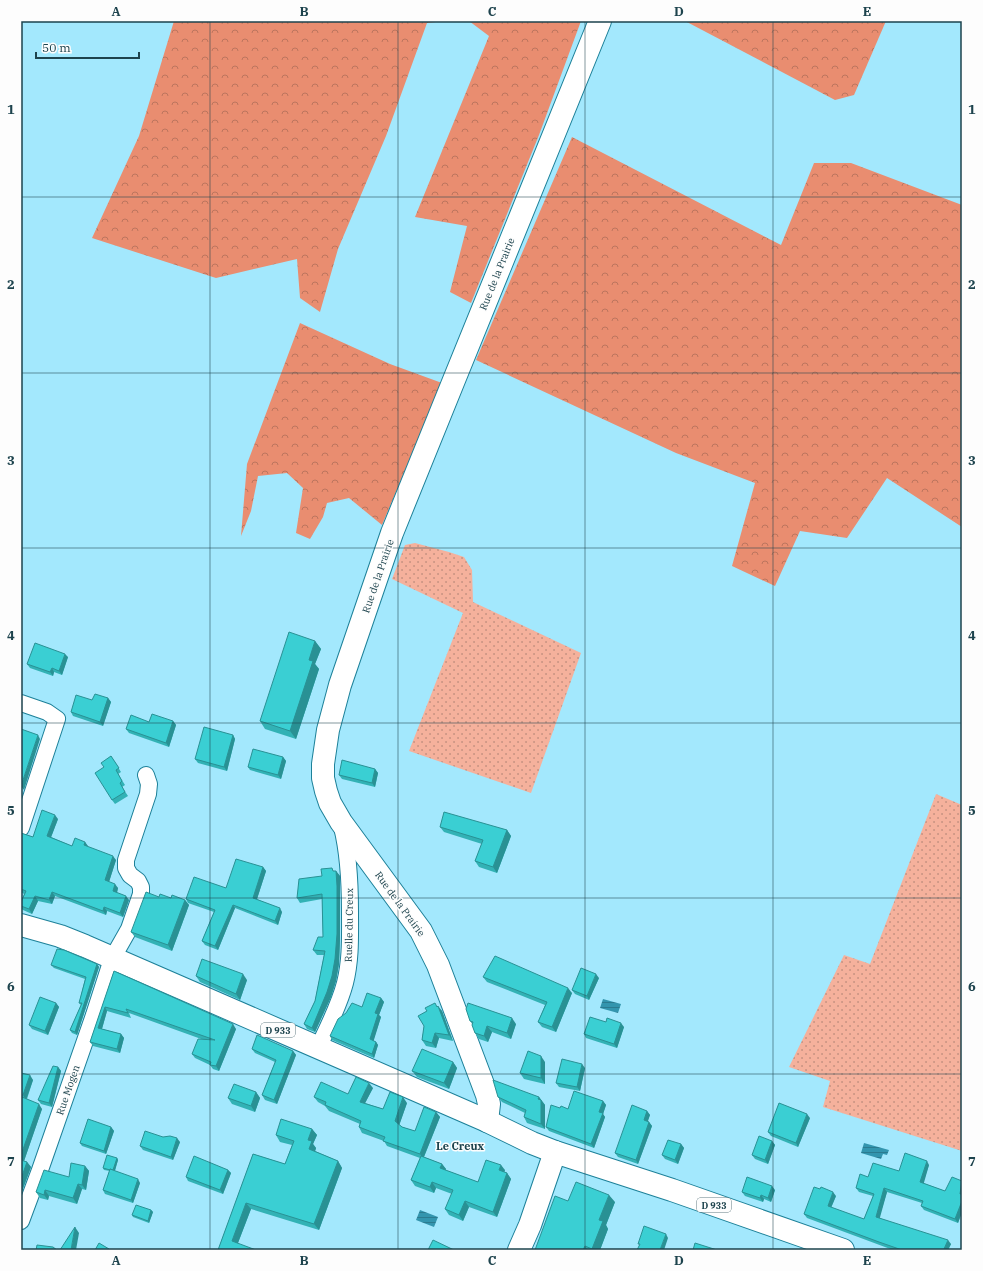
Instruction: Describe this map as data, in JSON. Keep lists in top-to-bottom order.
{
  "streets": {
    "street": [
      "Rue de la Prairie",
      "Ruelle du Creux",
      "D 933",
      "Rue Mogen"
    ]
  },
  "crossings": [
    ["Rue de la Prairie", "Ruelle du Creux"],
    ["Rue de la Prairie", "D 933"],
    ["Ruelle du Creux", "D 933"],
    ["D 933", "Rue Mogen"]
  ],
  "districts": ["Le Creux"],
  "scale_bar": "50 m",
  "grid": {
    "columns": [
      "A",
      "B",
      "C",
      "D",
      "E"
    ],
    "rows": [
      "1",
      "2",
      "3",
      "4",
      "5",
      "6",
      "7"
    ]
  }
}
